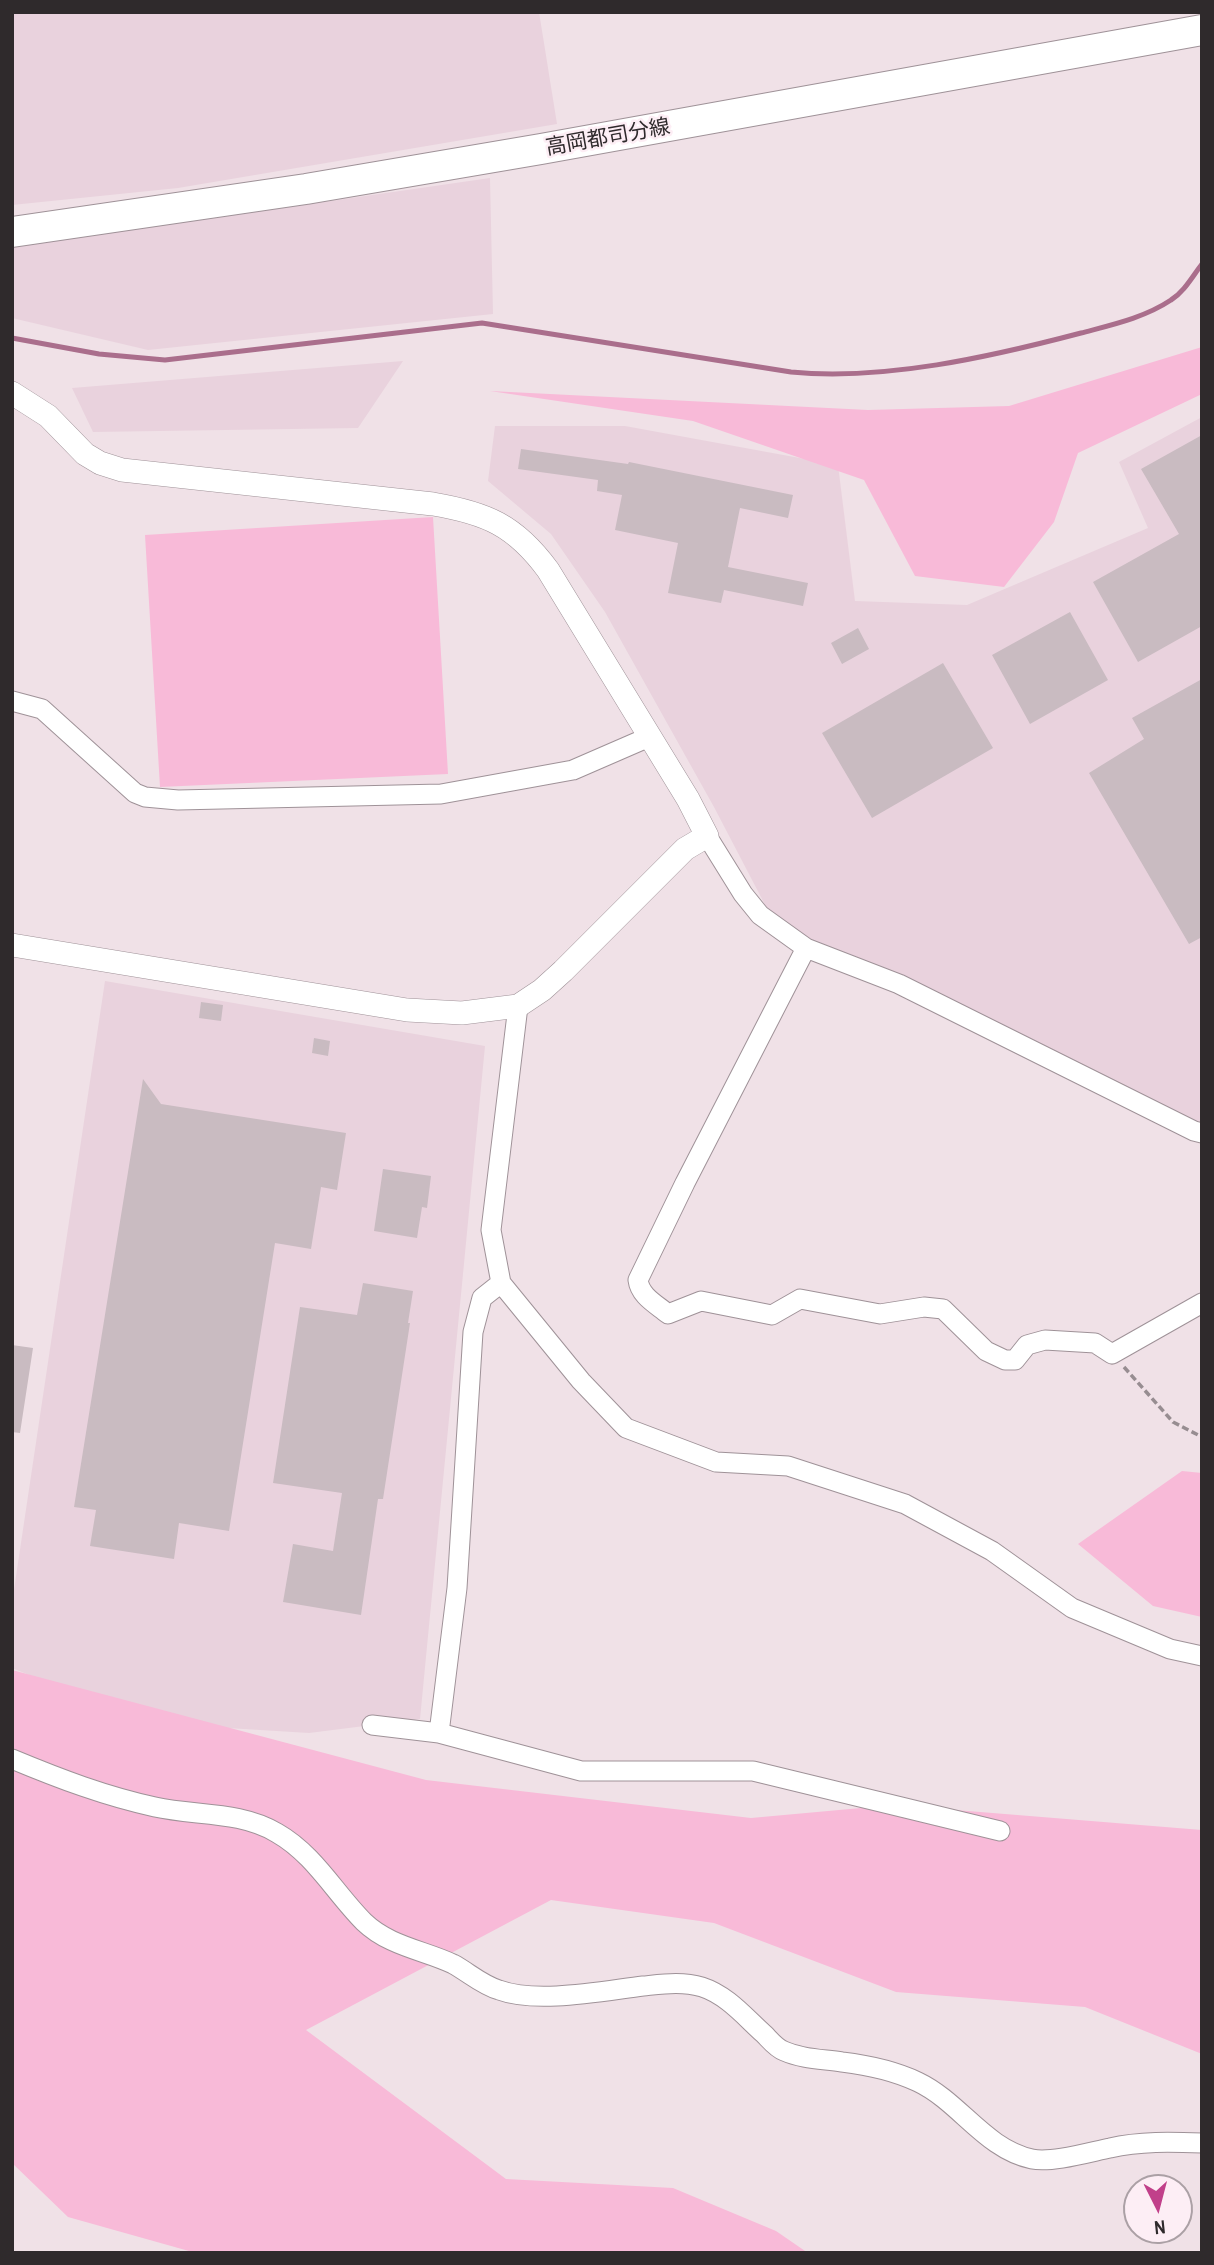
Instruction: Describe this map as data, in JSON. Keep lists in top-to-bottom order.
{
  "streets": {
    "main road": ["高岡都司分線"]
  },
  "north": "bottom"
}
